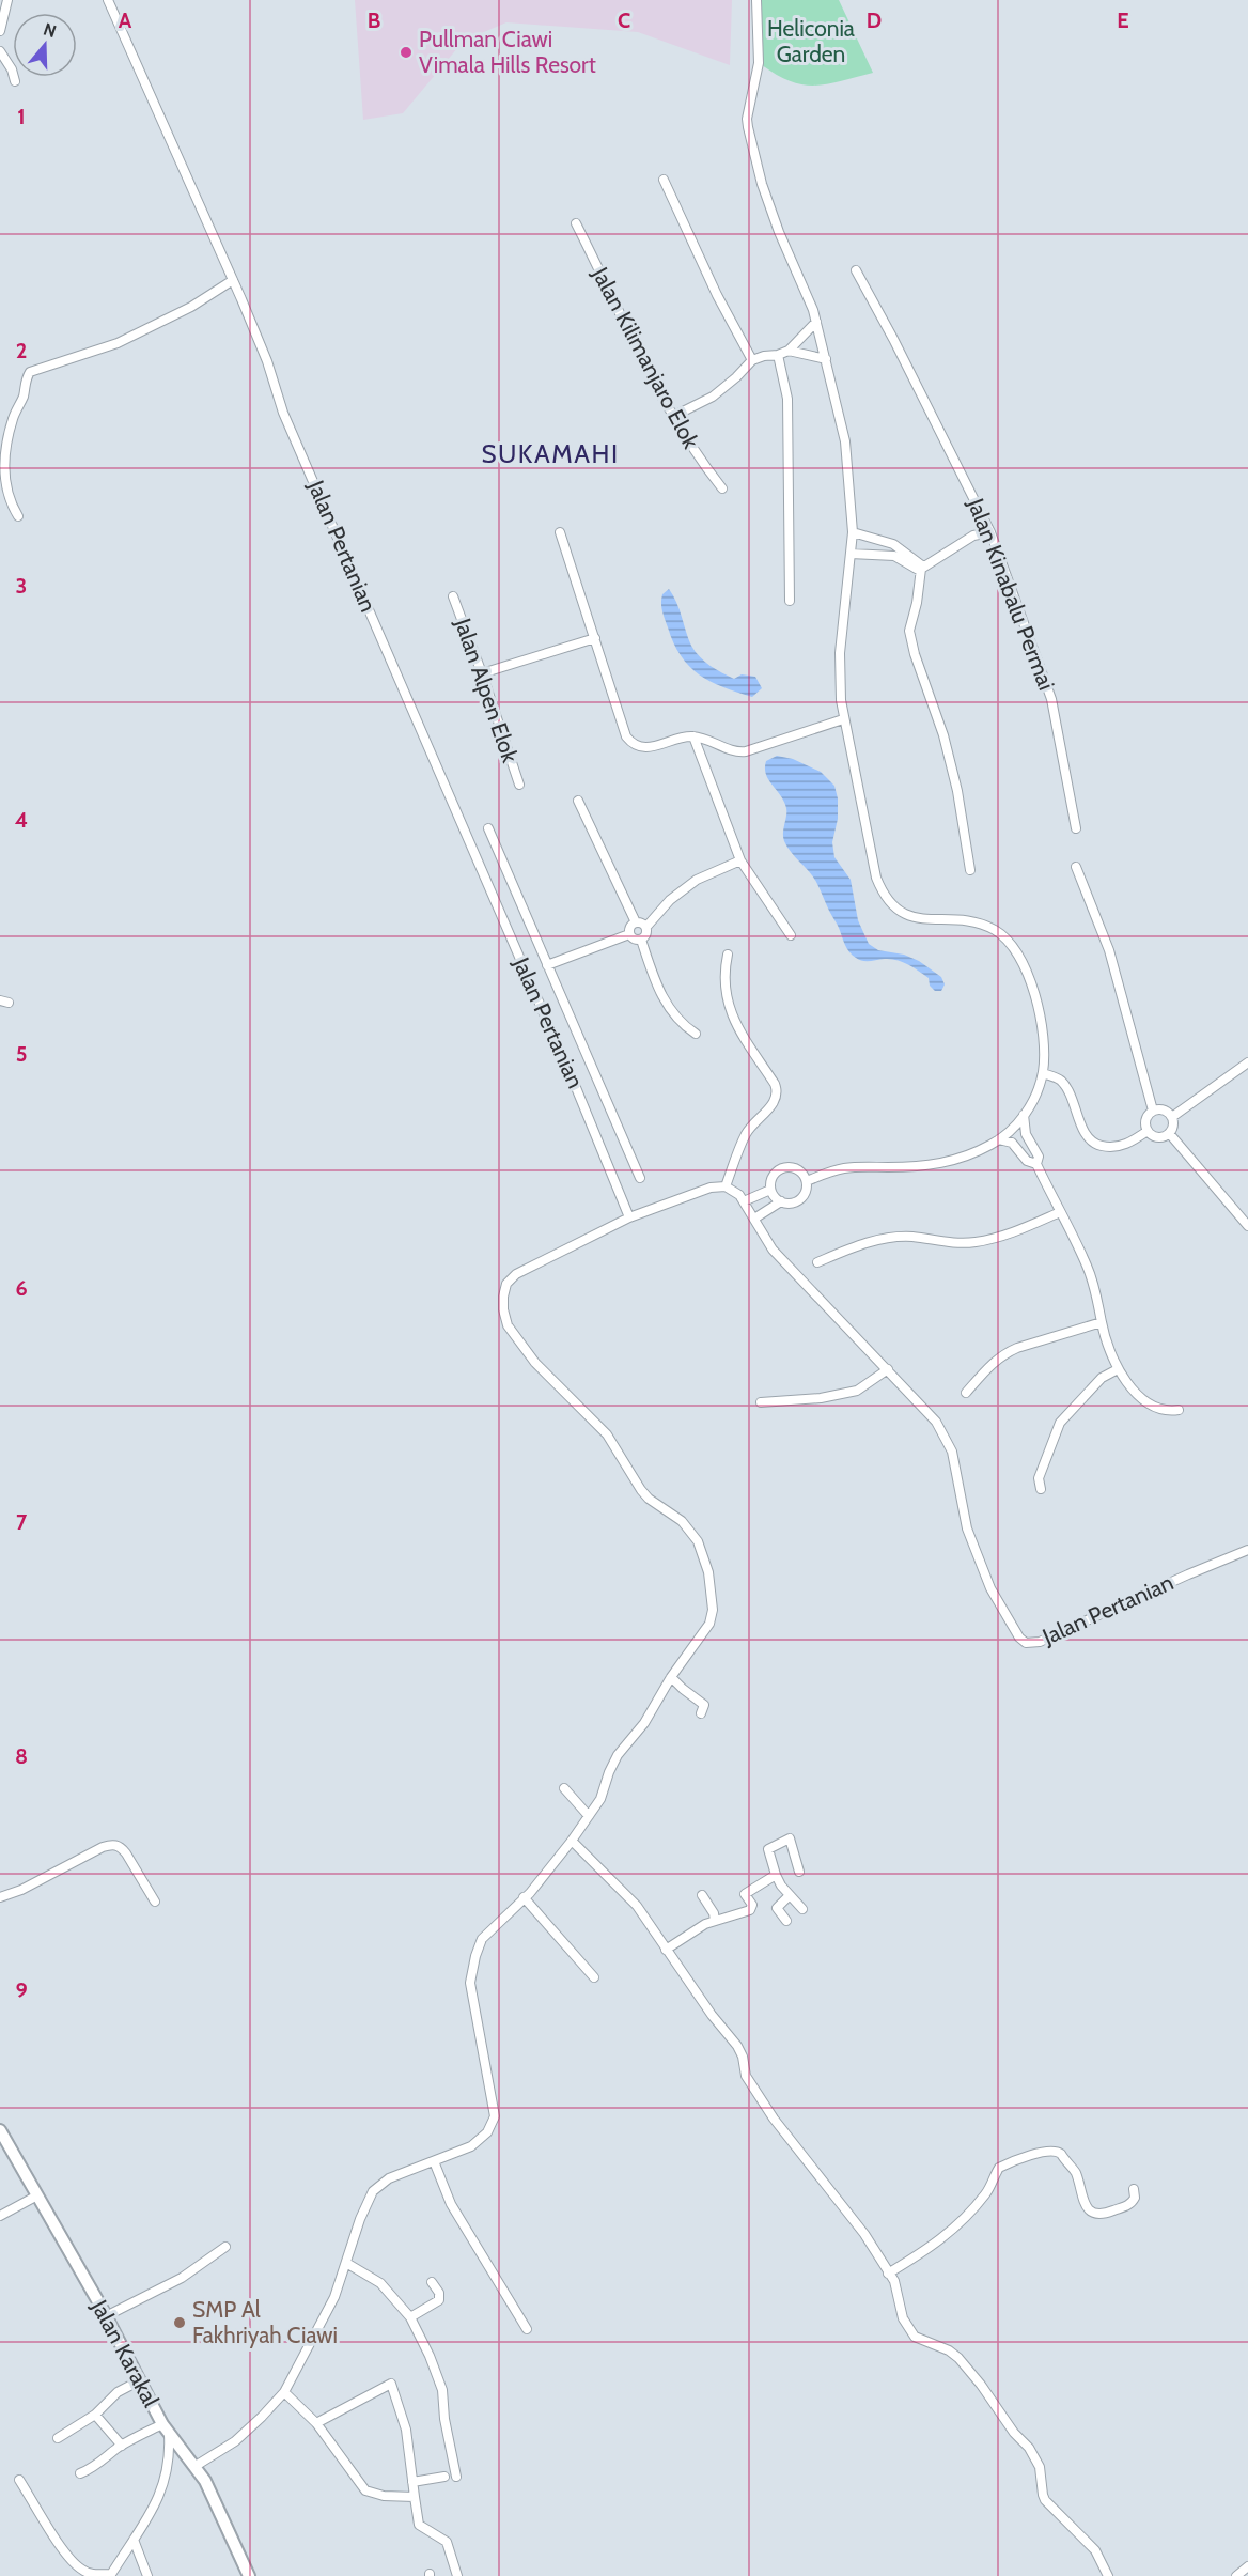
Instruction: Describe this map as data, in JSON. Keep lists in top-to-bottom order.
{
  "streets": {
    "main road": ["Jalan Karakal"],
    "street": [
      "Jalan Kilimanjaro Elok",
      "Jalan Pertanian",
      "Jalan Kinabalu Permai",
      "Jalan Alpen Elok"
    ]
  },
  "districts": ["SUKAMAHI"],
  "parks": ["Heliconia Garden"],
  "places": ["Pullman Ciawi Vimala Hills Resort", "SMP Al Fakhriyah Ciawi"],
  "north": "top",
  "grid": {
    "columns": [
      "A",
      "B",
      "C",
      "D",
      "E"
    ],
    "rows": [
      "1",
      "2",
      "3",
      "4",
      "5",
      "6",
      "7",
      "8",
      "9"
    ]
  }
}
